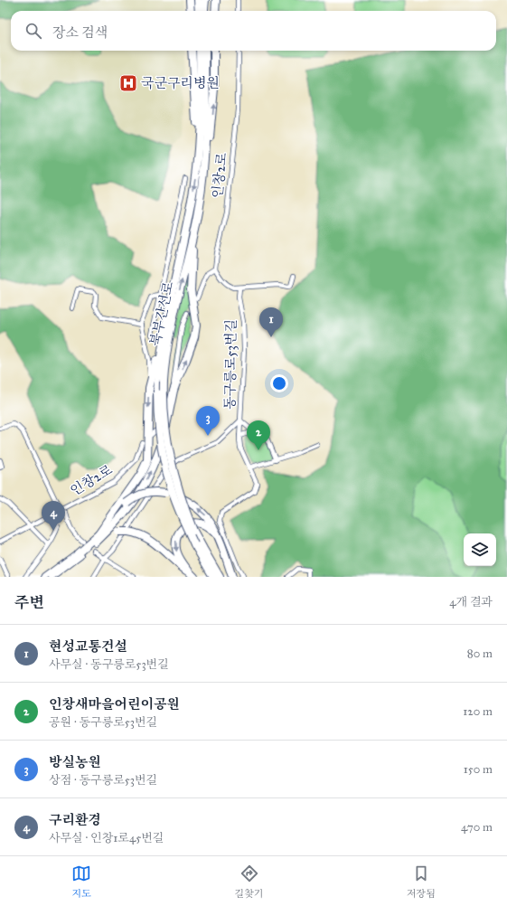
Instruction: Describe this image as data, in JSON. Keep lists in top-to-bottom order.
{
  "streets": {
    "highway": ["북부간선로"],
    "street": ["인창2로", "동구릉로53번길"]
  },
  "places": {
    "hospital": ["국군구리병원"]
  },
  "page": {
    "search": "장소 검색",
    "pins": [
      "1",
      "3",
      "2",
      "4"
    ],
    "heading": ["주변", "4개 결과"],
    "list": [
      {
        "mark": "1",
        "name": "현성교통건설",
        "note": "사무실 · 동구릉로53번길",
        "value": "80 m"
      },
      {
        "mark": "2",
        "name": "인창새마을어린이공원",
        "note": "공원 · 동구릉로53번길",
        "value": "120 m"
      },
      {
        "mark": "3",
        "name": "방실농원",
        "note": "상점 · 동구릉로53번길",
        "value": "150 m"
      },
      {
        "mark": "4",
        "name": "구리환경",
        "note": "사무실 · 인창1로45번길",
        "value": "470 m"
      }
    ],
    "nav": ["지도", "길찾기", "저장됨"]
  }
}
